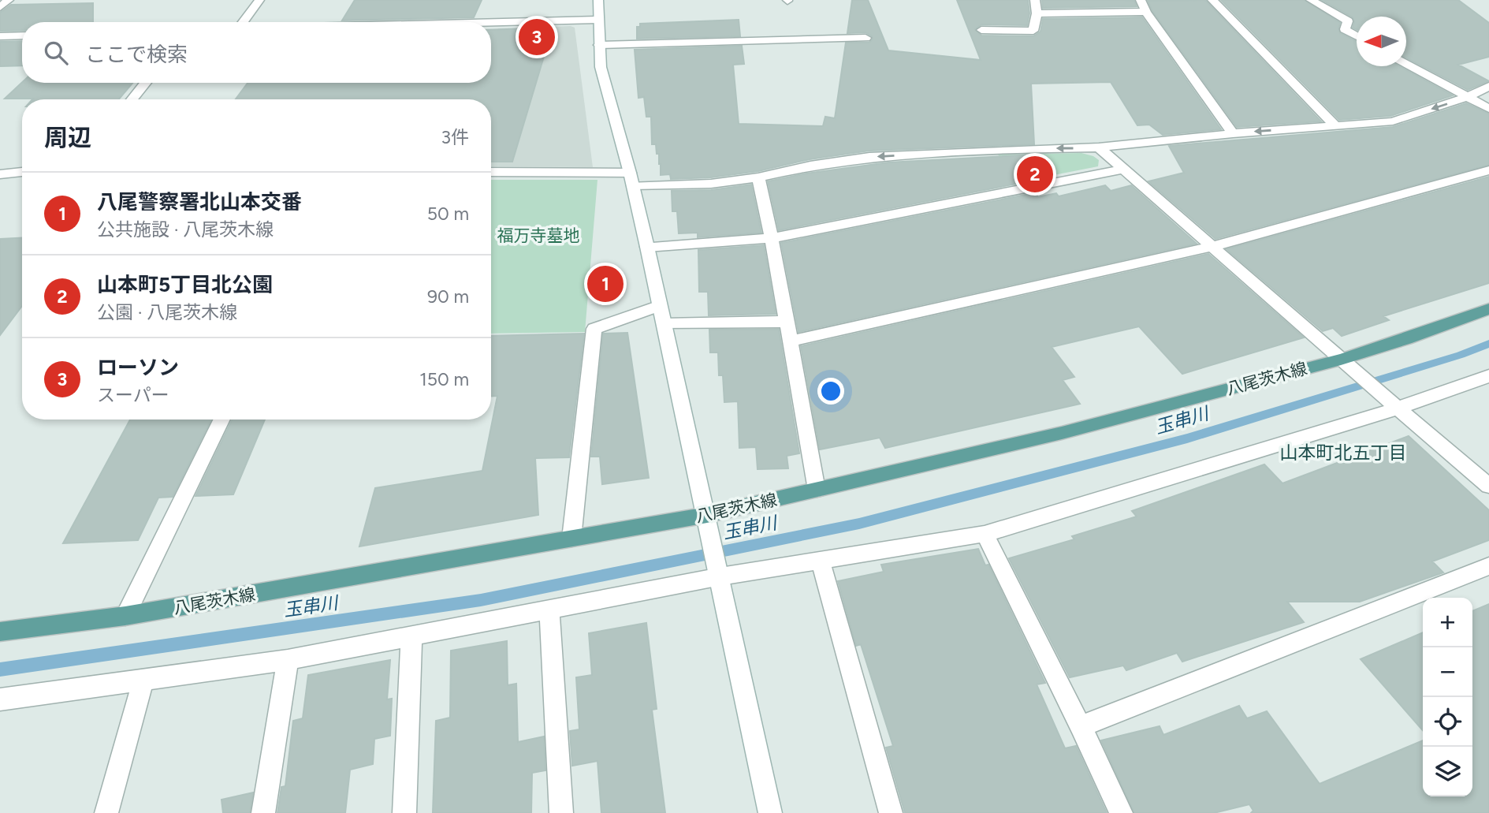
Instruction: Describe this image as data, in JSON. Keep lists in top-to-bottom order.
{
  "streets": {
    "main road": ["八尾茨木線"]
  },
  "districts": ["山本町北五丁目"],
  "water": ["玉串川"],
  "parks": ["福万寺墓地"],
  "north": "left",
  "page": {
    "pins": ["3", "2", "1"],
    "search": "ここで検索",
    "heading": ["周辺", "3件"],
    "list": [
      {
        "mark": "1",
        "name": "八尾警察署北山本交番",
        "note": "公共施設 · 八尾茨木線",
        "value": "50 m"
      },
      {
        "mark": "2",
        "name": "山本町5丁目北公園",
        "note": "公園 · 八尾茨木線",
        "value": "90 m"
      },
      {
        "mark": "3",
        "name": "ローソン",
        "note": "スーパー",
        "value": "150 m"
      }
    ],
    "map_buttons": ["+", "−"]
  }
}
